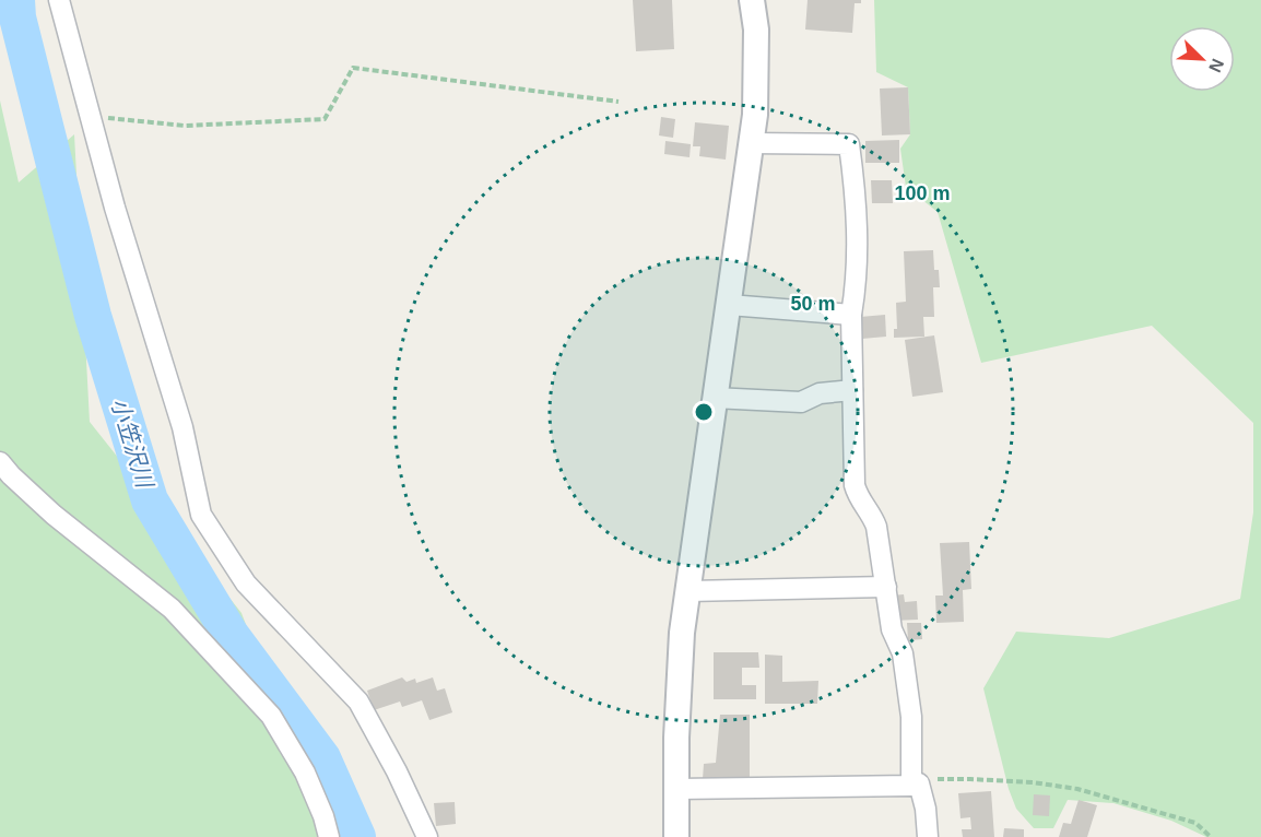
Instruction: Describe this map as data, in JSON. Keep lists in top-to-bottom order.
{
  "water": ["小笠沢川"],
  "north": "bottom right",
  "rings": ["100 m", "50 m"]
}
